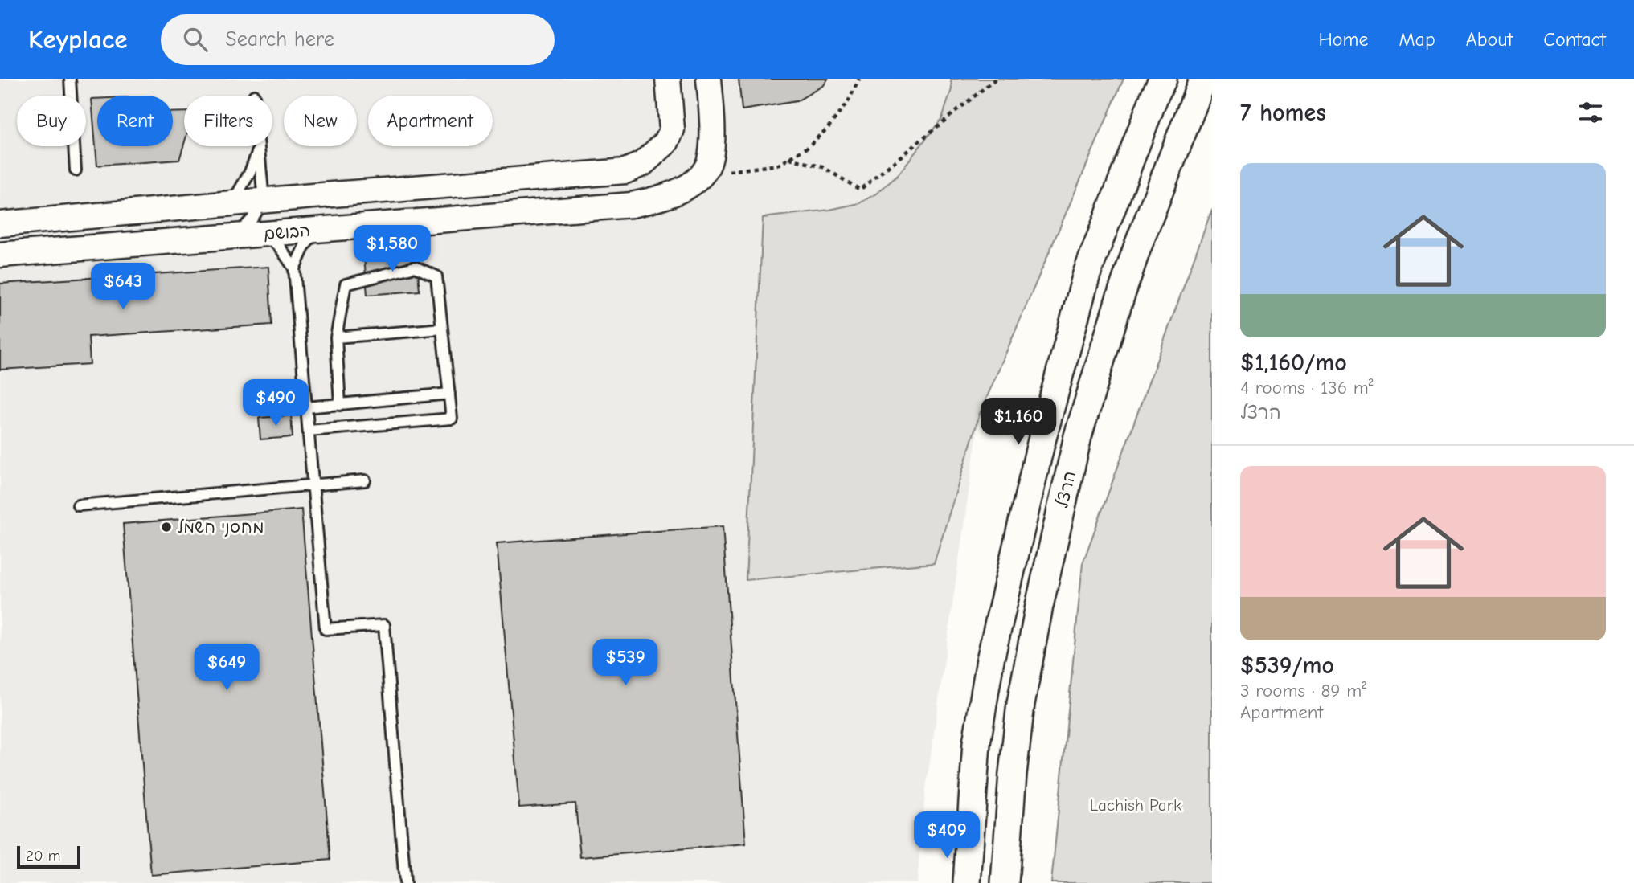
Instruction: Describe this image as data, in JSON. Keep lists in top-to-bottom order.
{
  "streets": {
    "main road": ["הרצל"],
    "street": ["הבושם"]
  },
  "parks": ["Lachish Park"],
  "places": ["מחסני חשמל"],
  "scale_bar": "20 m",
  "page": {
    "header": "Keyplace",
    "search": "Search here",
    "nav": [
      "Home",
      "Map",
      "About",
      "Contact"
    ],
    "heading": "7 homes",
    "chip": [
      "Buy",
      "Rent",
      "Filters",
      "New",
      "Apartment"
    ],
    "list": [
      {
        "name": "$1,160/mo",
        "note": "4 rooms · 136 m² · הרצל"
      },
      {
        "name": "$539/mo",
        "note": "3 rooms · 89 m² · Apartment"
      }
    ],
    "price": [
      "$1,580",
      "$643",
      "$490",
      "$1,160",
      "$539",
      "$649",
      "$409"
    ],
    "scale": "20 m"
  }
}
